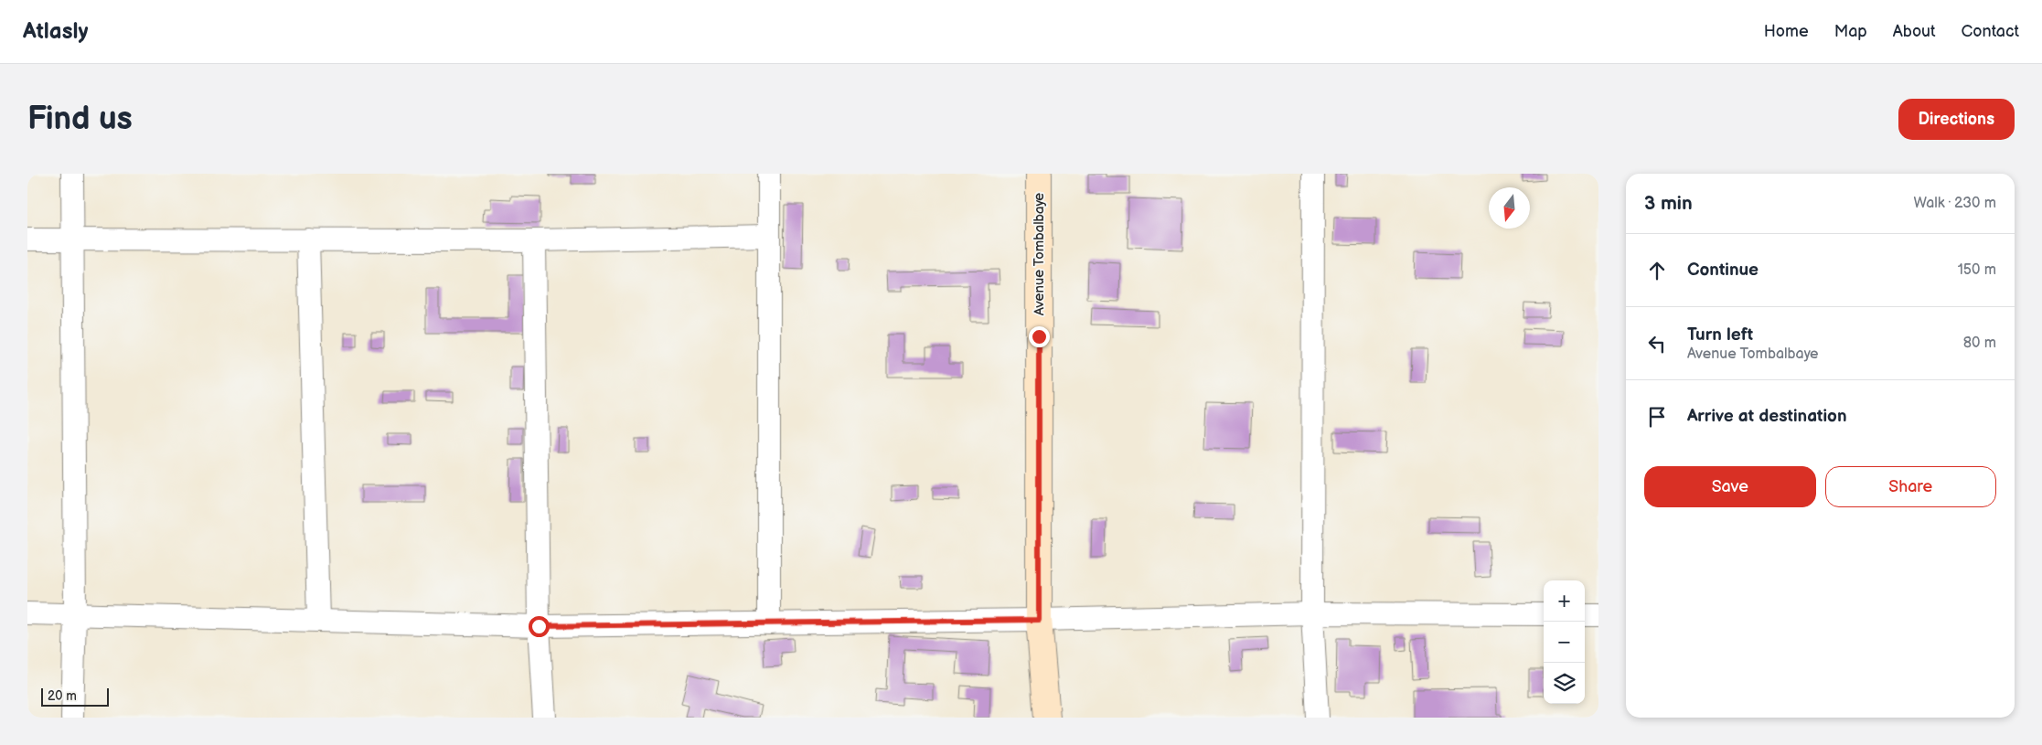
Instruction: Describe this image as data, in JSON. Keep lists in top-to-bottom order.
{
  "streets": {
    "main road": ["Avenue Tombalbaye"]
  },
  "scale_bar": "20 m",
  "north": "bottom",
  "page": {
    "header": "Atlasly",
    "nav": [
      "Home",
      "Map",
      "About",
      "Contact"
    ],
    "buttons": [
      "Directions",
      ["Save", "Share"]
    ],
    "title": "Find us",
    "heading": ["3 min", "Walk · 230 m"],
    "list": [
      ["Continue", "150 m"],
      ["Turn left", "Avenue Tombalbaye", "80 m"],
      "Arrive at destination"
    ],
    "map_buttons": ["+", "−"],
    "scale": "20 m"
  }
}
